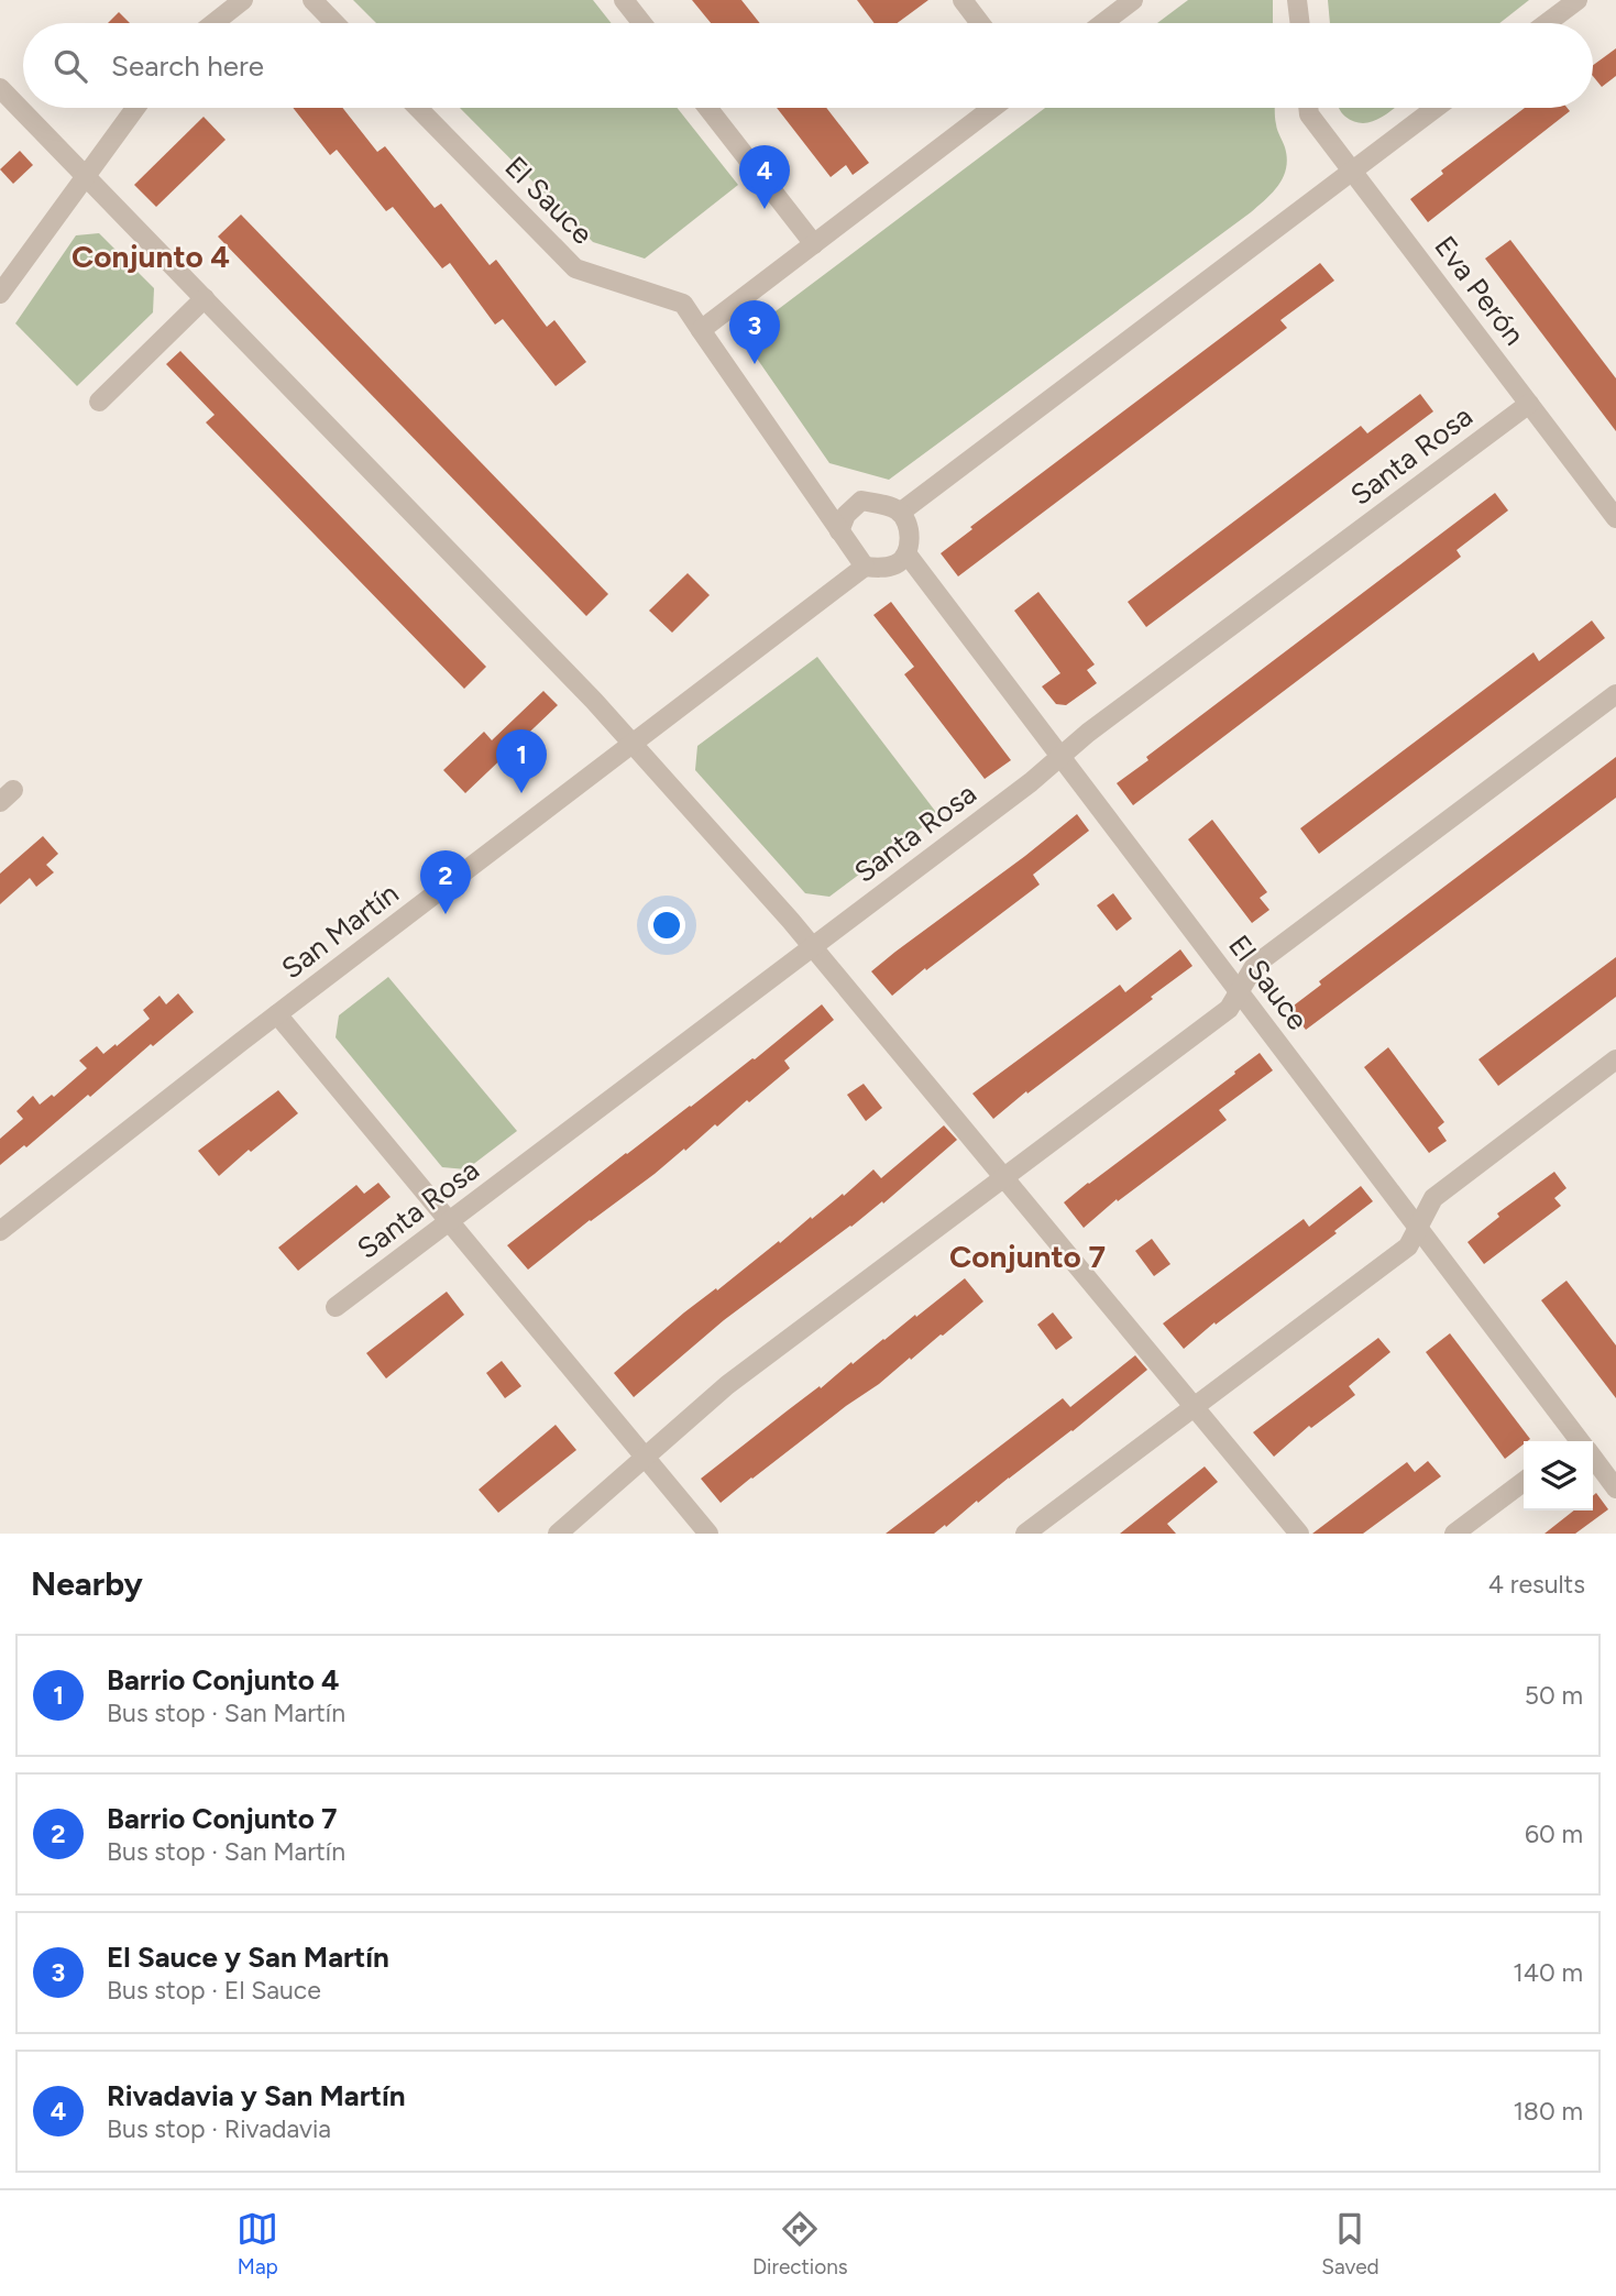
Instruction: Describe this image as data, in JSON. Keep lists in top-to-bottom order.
{
  "streets": {
    "street": [
      "El Sauce",
      "Eva Perón",
      "Santa Rosa",
      "San Martín"
    ]
  },
  "crossings": [
    ["El Sauce", "Santa Rosa"],
    ["El Sauce", "San Martín"],
    ["Eva Perón", "Santa Rosa"]
  ],
  "districts": ["Conjunto 4", "Conjunto 7"],
  "page": {
    "search": "Search here",
    "pins": [
      "4",
      "3",
      "1",
      "2"
    ],
    "heading": ["Nearby", "4 results"],
    "list": [
      {
        "mark": "1",
        "name": "Barrio Conjunto 4",
        "note": "Bus stop · San Martín",
        "value": "50 m"
      },
      {
        "mark": "2",
        "name": "Barrio Conjunto 7",
        "note": "Bus stop · San Martín",
        "value": "60 m"
      },
      {
        "mark": "3",
        "name": "El Sauce y San Martín",
        "note": "Bus stop · El Sauce",
        "value": "140 m"
      },
      {
        "mark": "4",
        "name": "Rivadavia y San Martín",
        "note": "Bus stop · Rivadavia",
        "value": "180 m"
      }
    ],
    "nav": ["Map", "Directions", "Saved"]
  }
}
